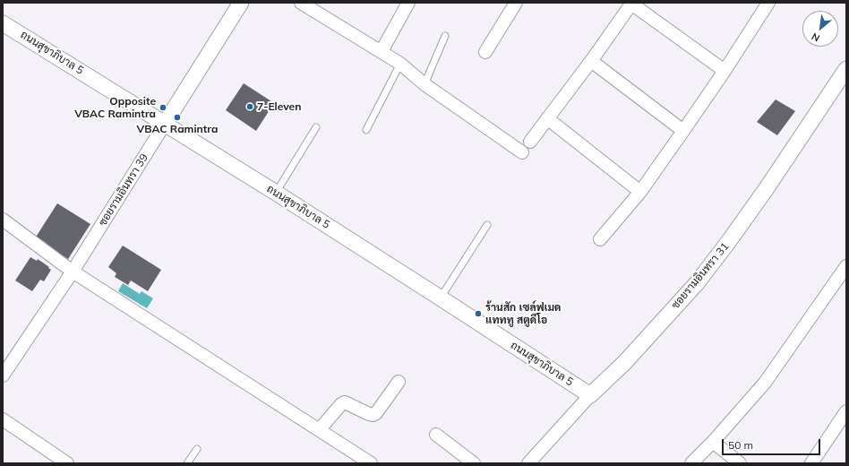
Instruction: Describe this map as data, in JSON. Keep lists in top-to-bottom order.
{
  "streets": {
    "street": ["ถนนสุขาภิบาล 5", "ซอยรามอินทรา 39", "ซอยรามอินทรา 31"]
  },
  "crossings": [
    ["ถนนสุขาภิบาล 5", "ซอยรามอินทรา 39"],
    ["ถนนสุขาภิบาล 5", "ซอยรามอินทรา 31"]
  ],
  "places": [
    "7-Eleven",
    "Opposite VBAC Ramintra",
    "VBAC Ramintra",
    "ร้านสัก เซล์ฟเมด แทททู สตูดีโอ"
  ],
  "scale_bar": "50 m",
  "north": "bottom left"
}
